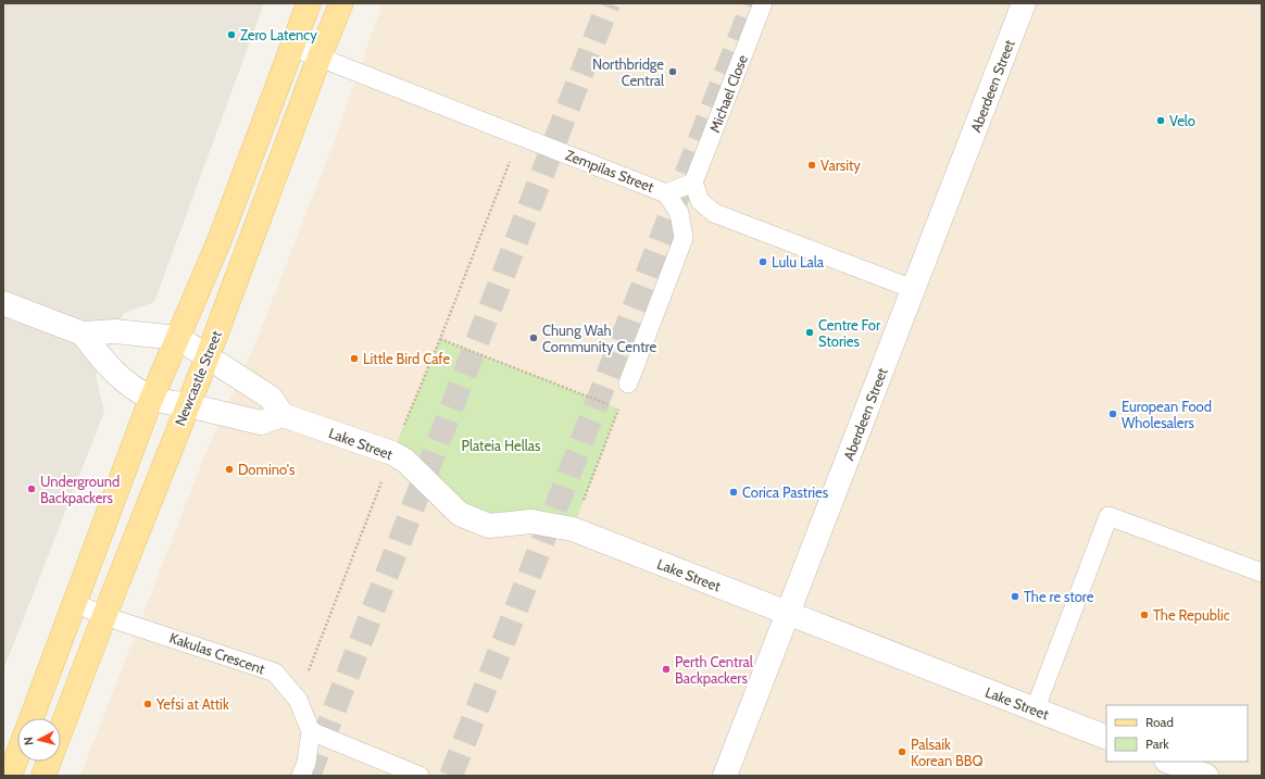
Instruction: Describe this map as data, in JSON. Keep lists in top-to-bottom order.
{
  "streets": {
    "main road": ["Newcastle Street"],
    "street": ["Aberdeen Street", "Lake Street"],
    "lane": ["Michael Close", "Zempilas Street", "Kakulas Crescent"]
  },
  "crossings": [
    ["Aberdeen Street", "Lake Street"],
    ["Michael Close", "Zempilas Street"],
    ["Zempilas Street", "Newcastle Street"],
    ["Newcastle Street", "Kakulas Crescent"]
  ],
  "parks": ["Plateia Hellas"],
  "places": [
    "Zero Latency",
    "Northbridge Central",
    "Velo",
    "Varsity",
    "Lulu Lala",
    "Centre For Stories",
    "Chung Wah Community Centre",
    "Little Bird Cafe",
    "European Food Wholesalers",
    "Domino's",
    "Underground Backpackers",
    "Corica Pastries",
    "The re store",
    "The Republic",
    "Perth Central Backpackers",
    "Yefsi at Attik",
    "Palsaik Korean BBQ"
  ],
  "legend": ["Road", "Park"],
  "north": "left"
}
